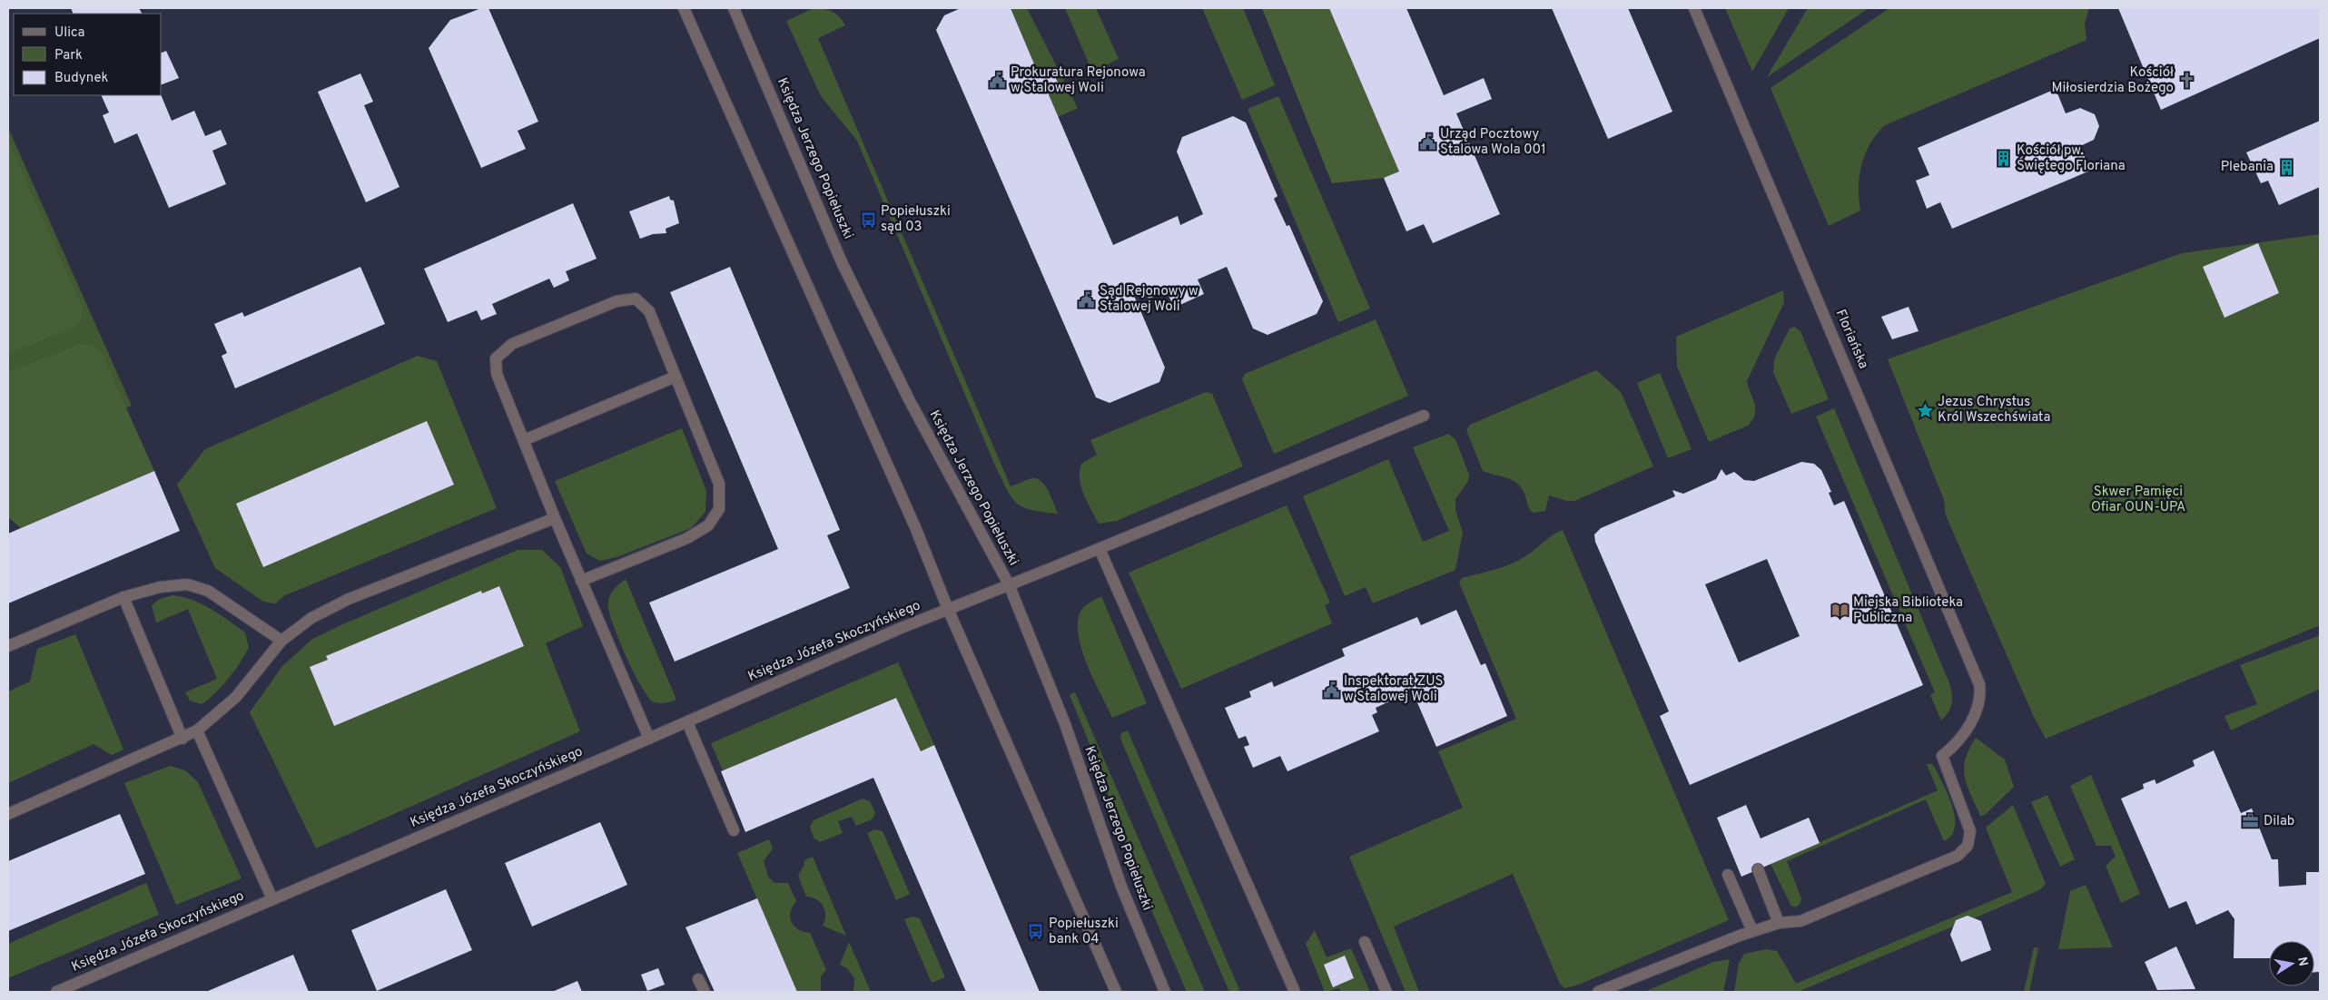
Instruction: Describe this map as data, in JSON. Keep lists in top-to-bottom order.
{
  "streets": {
    "street": ["Księdza Jerzego Popiełuszki", "Floriańska", "Księdza Józefa Skoczyńskiego"]
  },
  "crossings": [
    ["Księdza Jerzego Popiełuszki", "Księdza Józefa Skoczyńskiego"]
  ],
  "parks": ["Skwer Pamięci Ofiar OUN-UPA"],
  "places": {
    "public building": [
      "Prokuratura Rejonowa w Stalowej Woli",
      "Urząd Pocztowy Stalowa Wola 001",
      "Sąd Rejonowy w Stalowej Woli",
      "Inspektorat ZUS w Stalowej Woli"
    ],
    "church": ["Kościół Miłosierdzia Bożego"],
    "building": ["Kościół pw. Świętego Floriana", "Plebania"],
    "bus stop": ["Popiełuszki sąd 03", "Popiełuszki bank 04"],
    "place": ["Jezus Chrystus Król Wszechświata"],
    "library": ["Miejska Biblioteka Publiczna"],
    "office": ["Dilab"]
  },
  "legend": ["Ulica", "Park", "Budynek"],
  "north": "right"
}
